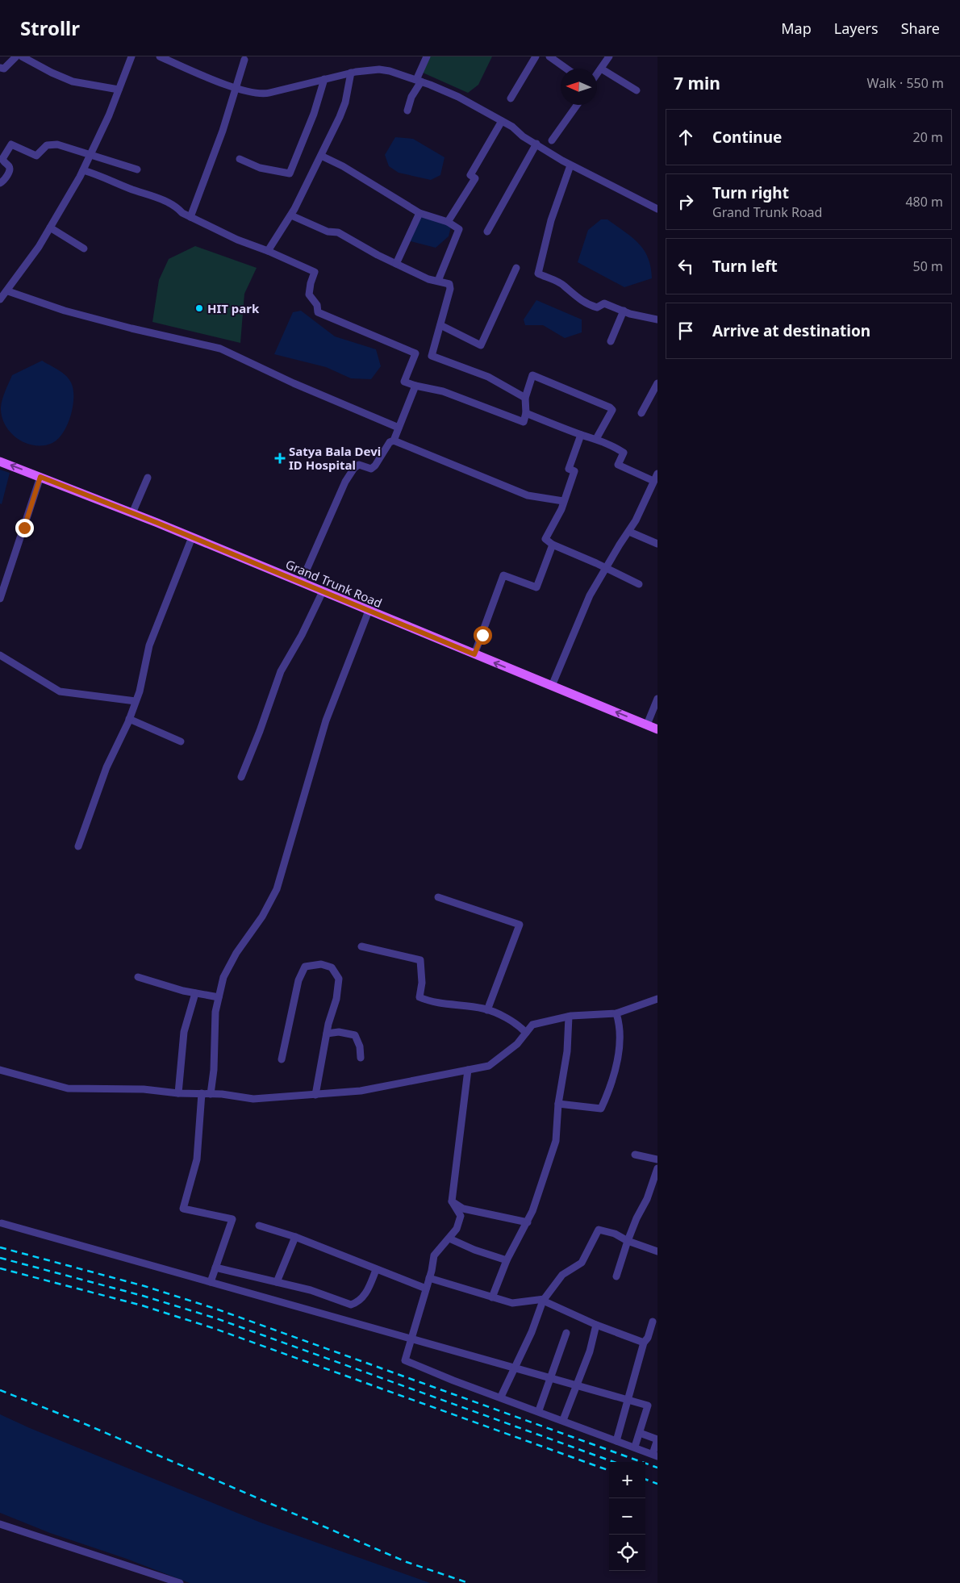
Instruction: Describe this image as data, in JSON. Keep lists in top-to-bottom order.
{
  "streets": {
    "main road": ["Grand Trunk Road"]
  },
  "places": {
    "other": ["HIT park"],
    "health": ["Satya Bala Devi ID Hospital"]
  },
  "north": "left",
  "page": {
    "header": "Strollr",
    "nav": ["Map", "Layers", "Share"],
    "heading": ["7 min", "Walk · 550 m"],
    "list": [
      ["Continue", "20 m"],
      ["Turn right", "Grand Trunk Road", "480 m"],
      ["Turn left", "50 m"],
      "Arrive at destination"
    ],
    "map_buttons": ["+", "−"]
  }
}
